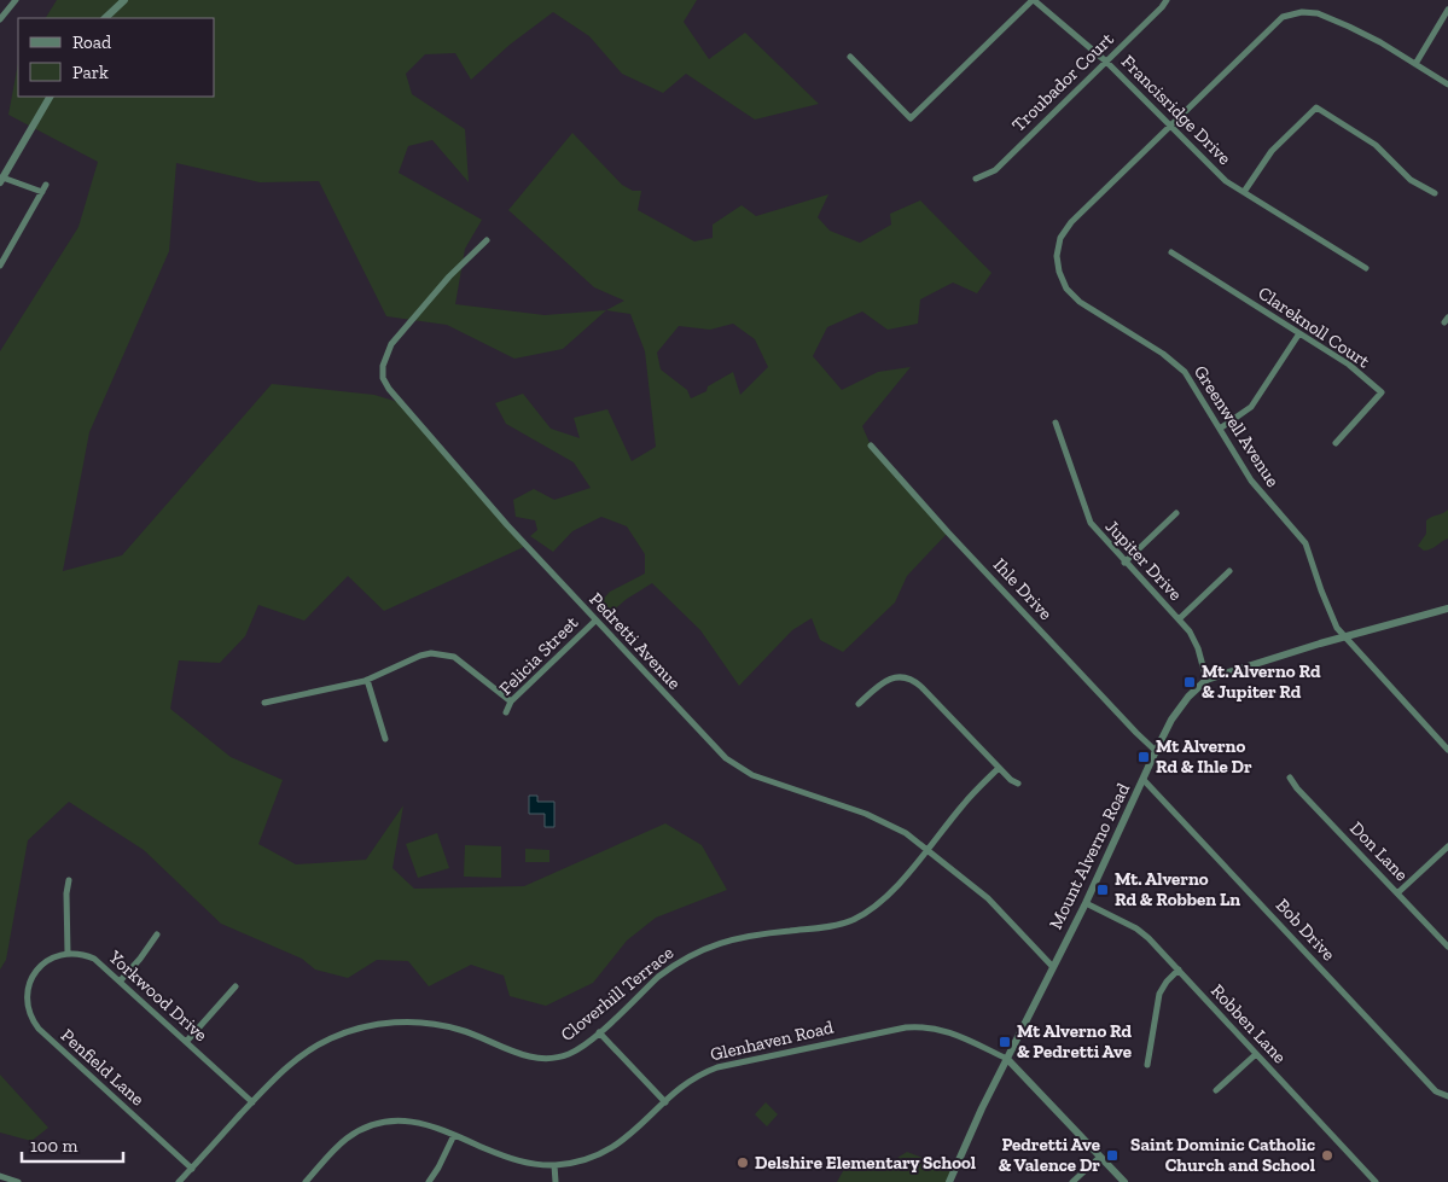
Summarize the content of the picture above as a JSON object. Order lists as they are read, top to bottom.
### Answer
{
  "streets": {
    "street": [
      "Troubador Court",
      "Francisridge Drive",
      "Clareknoll Court",
      "Greenwell Avenue",
      "Jupiter Drive",
      "Ihle Drive",
      "Pedretti Avenue",
      "Felicia Street",
      "Don Lane",
      "Mount Alverno Road",
      "Bob Drive",
      "Cloverhill Terrace",
      "Yorkwood Drive",
      "Robben Lane",
      "Glenhaven Road",
      "Penfield Lane"
    ]
  },
  "crossings": [
    ["Troubador Court", "Francisridge Drive"],
    ["Francisridge Drive", "Greenwell Avenue"],
    ["Greenwell Avenue", "Mount Alverno Road"],
    ["Jupiter Drive", "Mount Alverno Road"],
    ["Ihle Drive", "Mount Alverno Road"],
    ["Pedretti Avenue", "Felicia Street"],
    ["Pedretti Avenue", "Mount Alverno Road"],
    ["Pedretti Avenue", "Cloverhill Terrace"],
    ["Mount Alverno Road", "Bob Drive"],
    ["Mount Alverno Road", "Robben Lane"],
    ["Mount Alverno Road", "Glenhaven Road"],
    ["Cloverhill Terrace", "Yorkwood Drive"],
    ["Cloverhill Terrace", "Penfield Lane"],
    ["Yorkwood Drive", "Penfield Lane"]
  ],
  "places": {
    "transit": [
      "Mt. Alverno Rd & Jupiter Rd",
      "Mt Alverno Rd & Ihle Dr",
      "Mt. Alverno Rd & Robben Ln",
      "Mt Alverno Rd & Pedretti Ave",
      "Pedretti Ave & Valence Dr"
    ],
    "other": ["Saint Dominic Catholic Church and School", "Delshire Elementary School"]
  },
  "legend": ["Road", "Park"],
  "scale_bar": "100 m"
}
